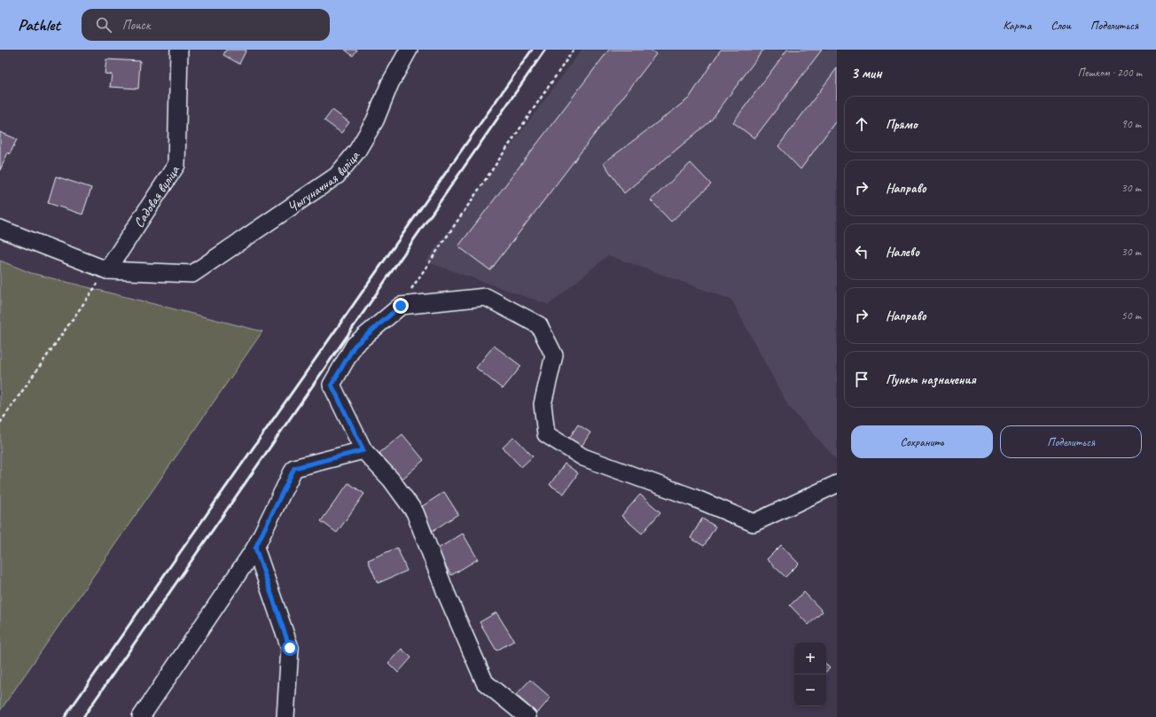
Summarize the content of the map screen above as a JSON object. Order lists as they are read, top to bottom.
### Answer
{
  "streets": {
    "street": ["Чыгуначная вуліца", "Садовая вуліца"]
  },
  "crossings": [
    ["Чыгуначная вуліца", "Садовая вуліца"]
  ],
  "page": {
    "header": "Pathlet",
    "search": "Поиск",
    "nav": ["Карта", "Слои", "Поделиться"],
    "heading": ["3 мин", "Пешком · 200 m"],
    "list": [
      ["Прямо", "90 m"],
      ["Направо", "30 m"],
      ["Налево", "30 m"],
      ["Направо", "50 m"],
      "Пункт назначения"
    ],
    "buttons": ["Сохранить", "Поделиться"],
    "map_buttons": ["+", "−"]
  }
}
